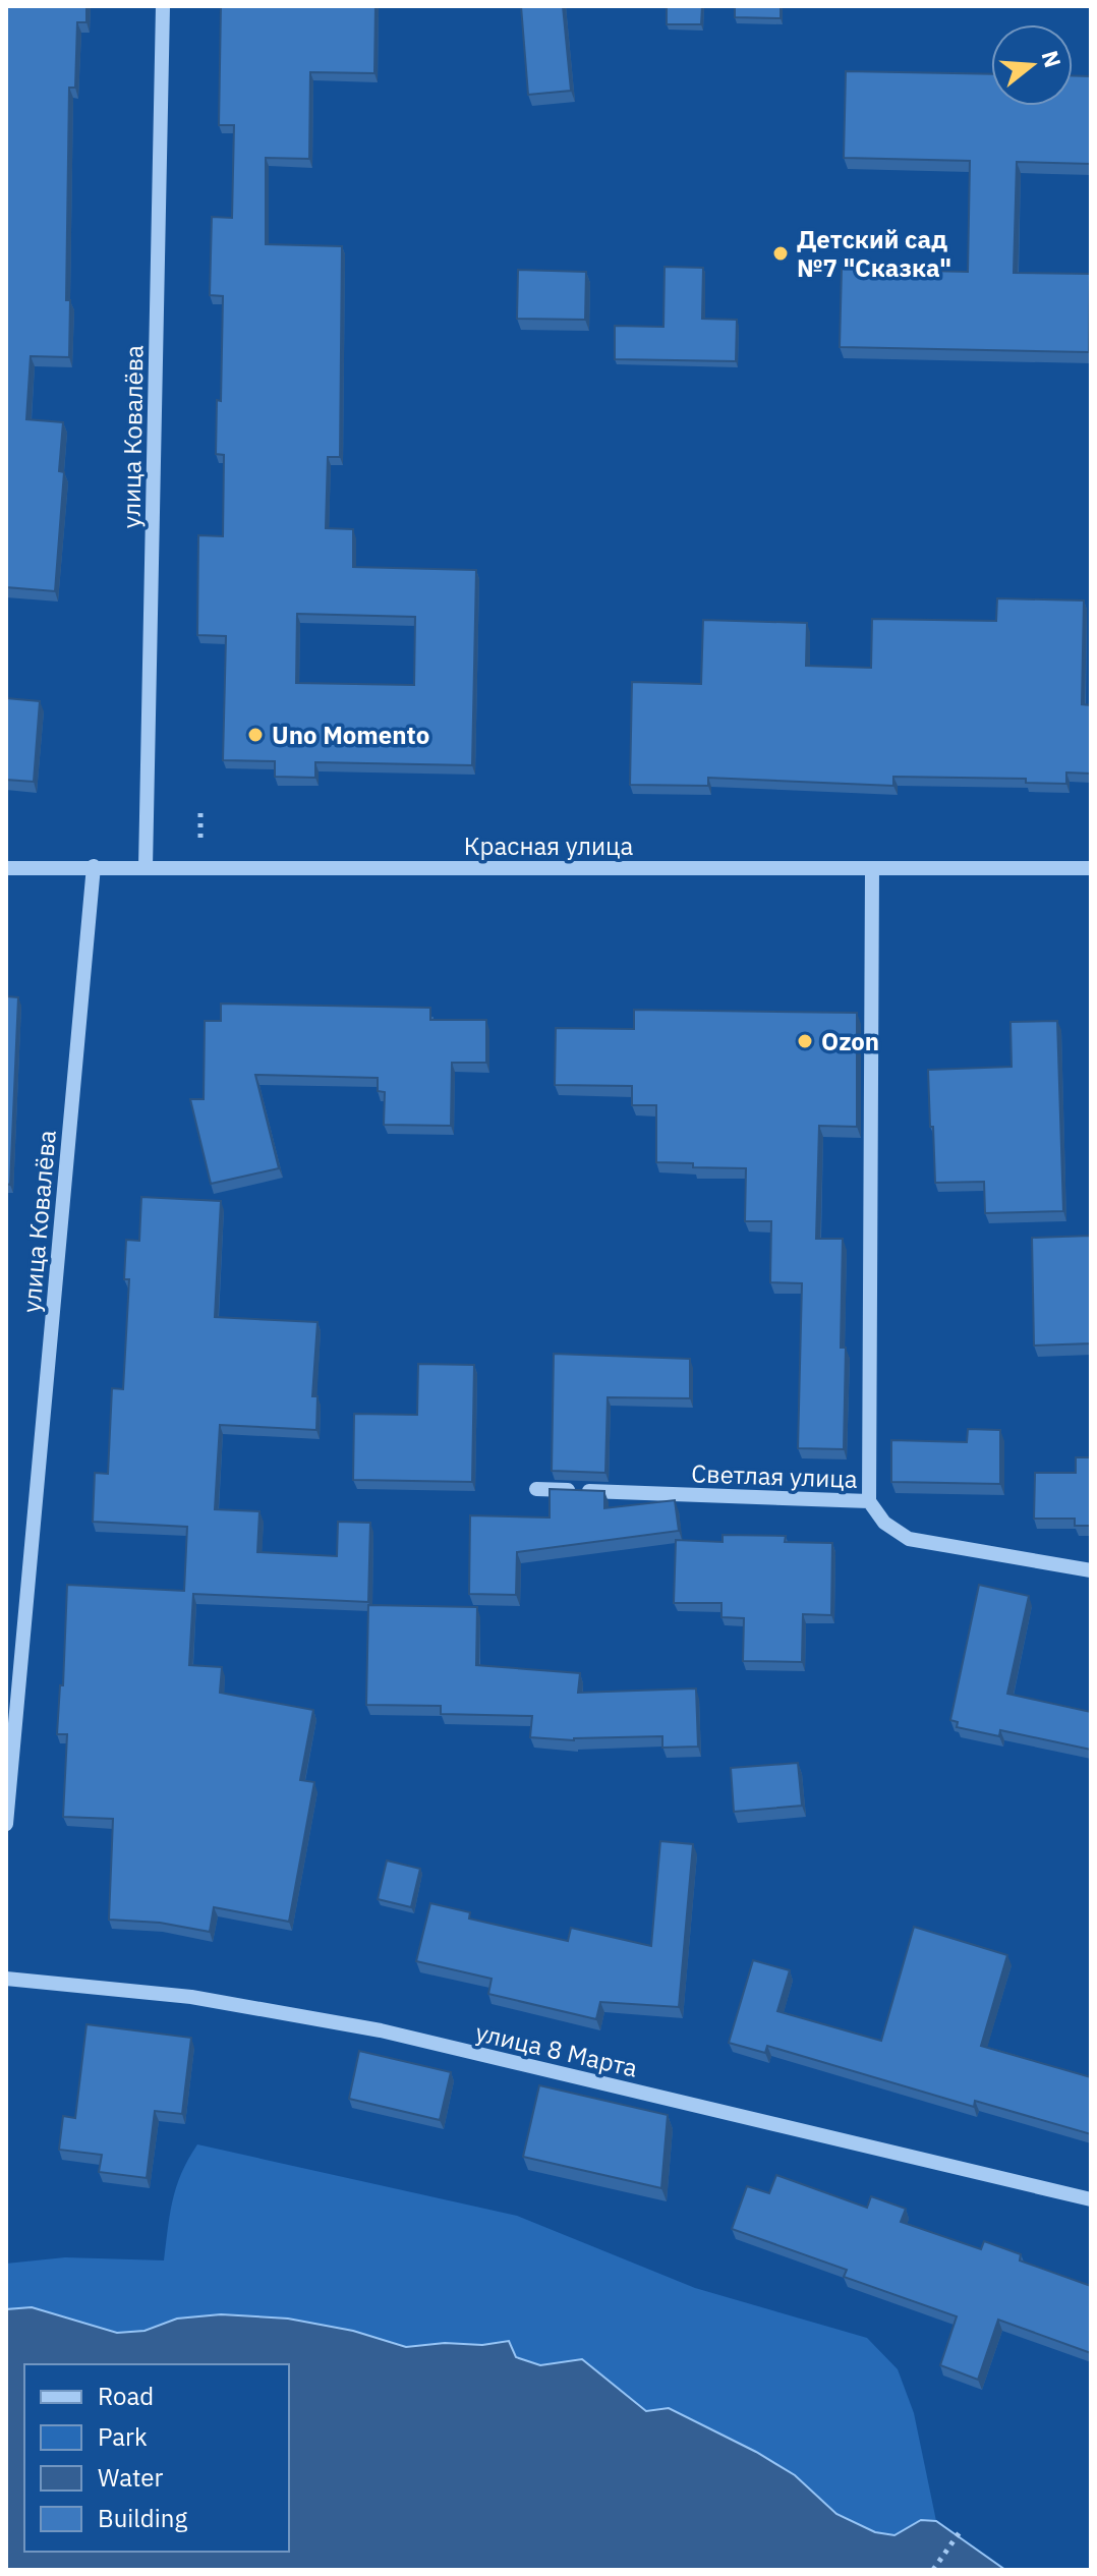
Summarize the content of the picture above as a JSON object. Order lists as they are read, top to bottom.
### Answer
{
  "streets": {
    "street": [
      "улица Ковалёва",
      "Красная улица",
      "Светлая улица",
      "улица 8 Марта"
    ]
  },
  "crossings": [
    ["улица Ковалёва", "Красная улица"]
  ],
  "places": ["Детский сад №7 \"Сказка\"", "Uno Momento", "Ozon"],
  "legend": [
    "Road",
    "Park",
    "Water",
    "Building"
  ],
  "north": "right"
}
